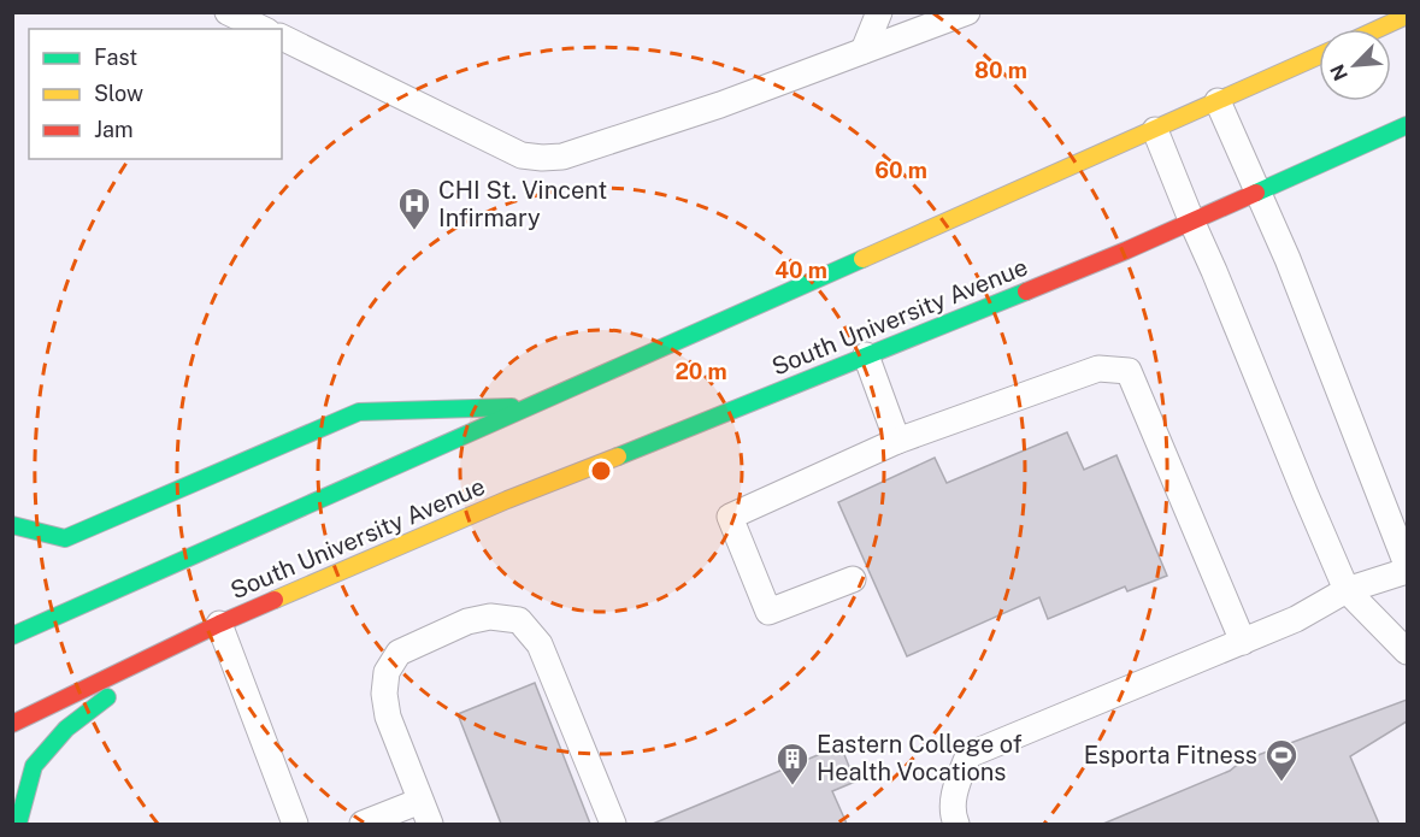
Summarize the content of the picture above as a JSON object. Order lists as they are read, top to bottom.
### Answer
{
  "streets": {
    "main road": ["South University Avenue"]
  },
  "places": {
    "hospital": ["CHI St. Vincent Infirmary"],
    "sports": ["Esporta Fitness"],
    "building": ["Eastern College of Health Vocations"]
  },
  "legend": ["Fast", "Slow", "Jam"],
  "north": "bottom left",
  "rings": [
    "80 m",
    "60 m",
    "40 m",
    "20 m"
  ]
}
